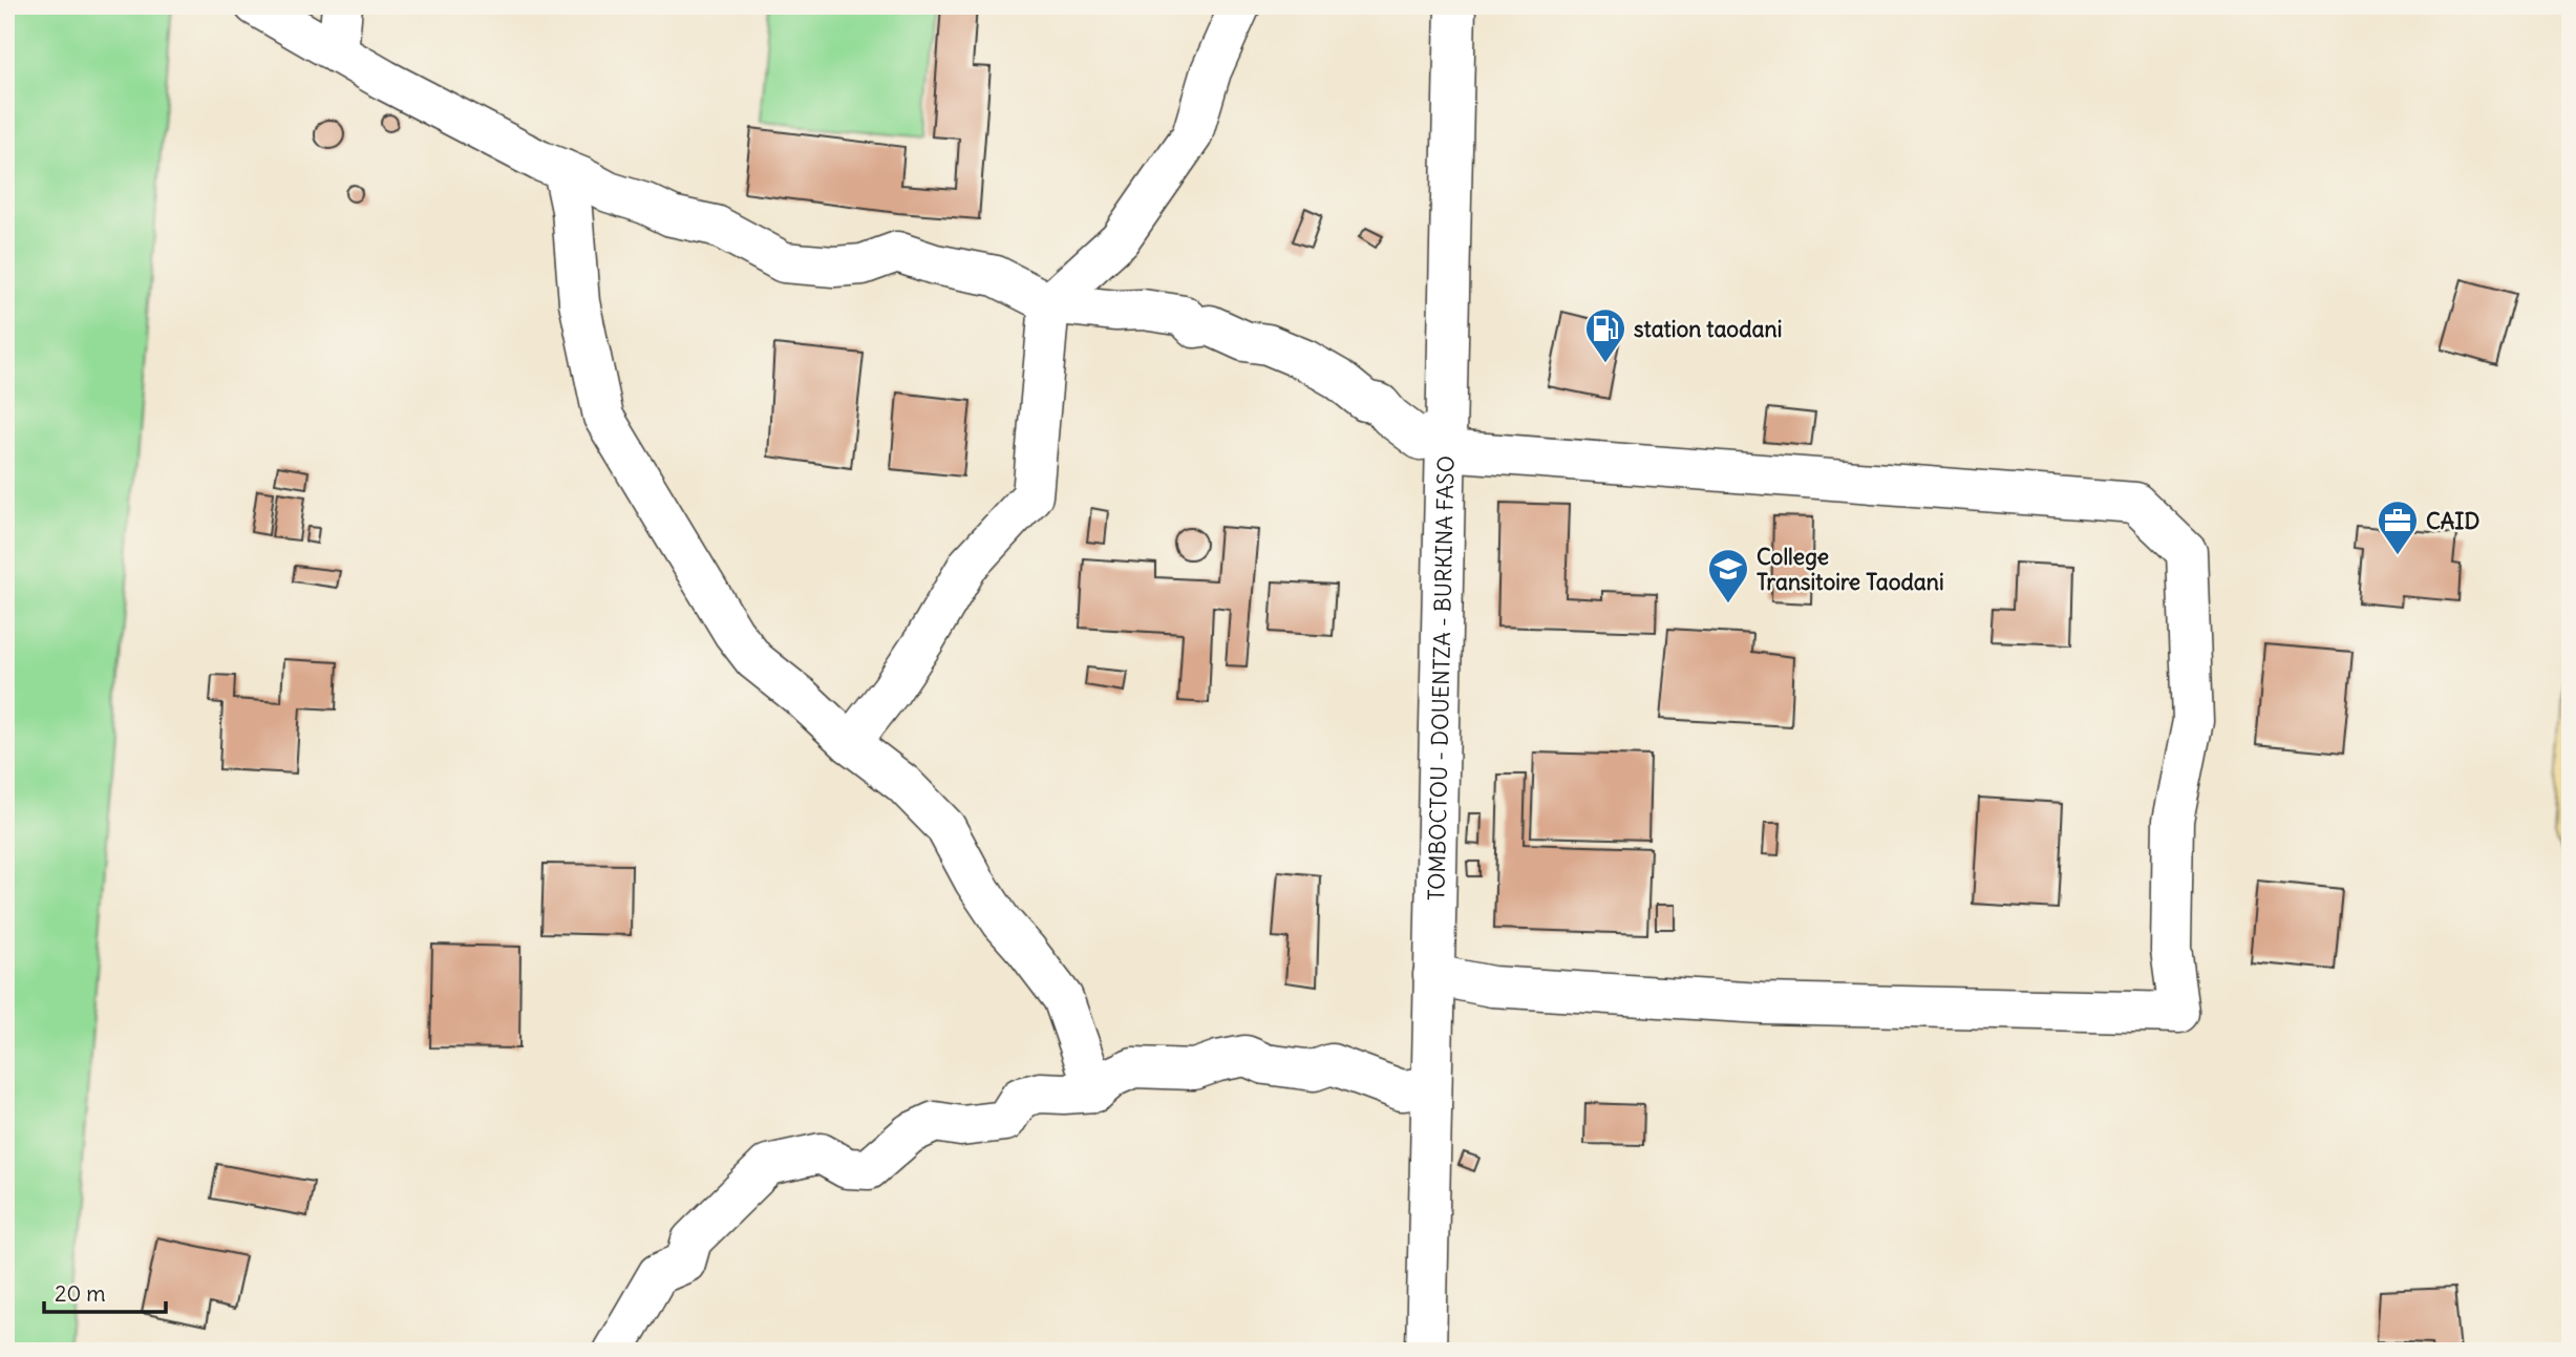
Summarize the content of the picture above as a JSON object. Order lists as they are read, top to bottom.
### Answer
{
  "streets": {
    "street": ["TOMBOCTOU - DOUENTZA - BURKINA FASO"]
  },
  "places": {
    "fuel station": ["station taodani"],
    "office": ["CAID"],
    "school or university": ["College Transitoire Taodani"]
  },
  "scale_bar": "20 m"
}
